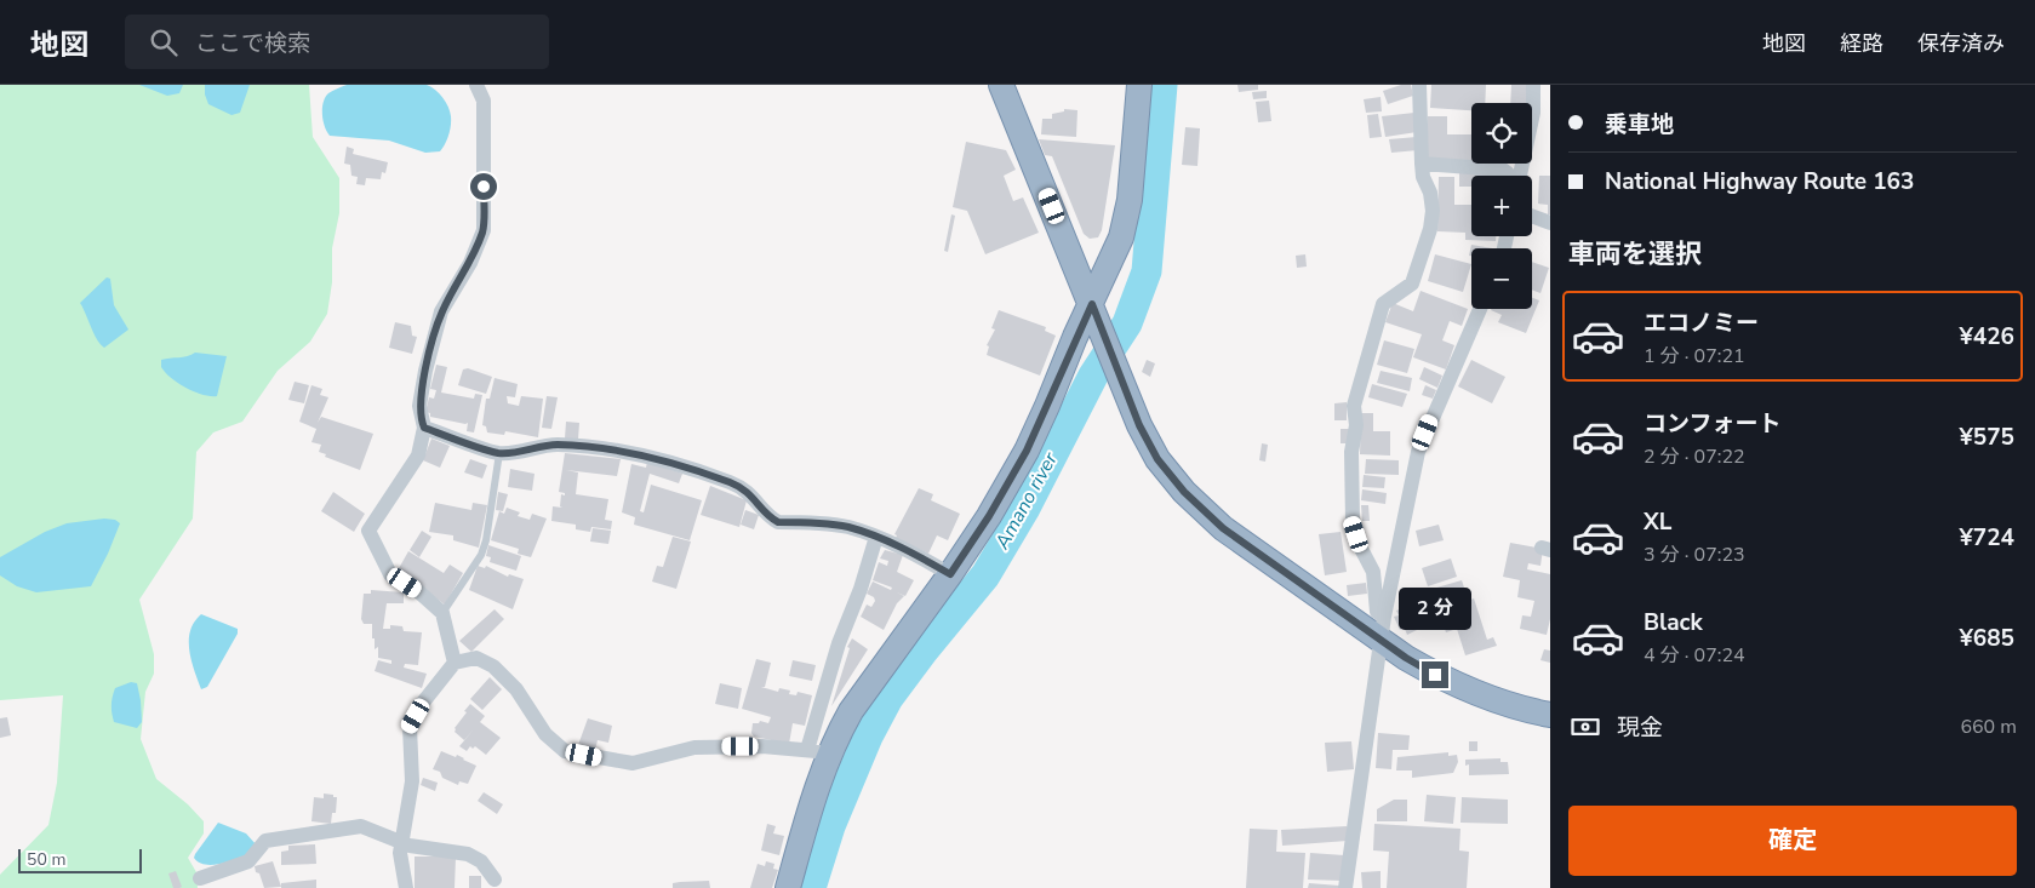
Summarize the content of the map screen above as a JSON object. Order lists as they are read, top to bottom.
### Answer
{
  "water": ["Amano river"],
  "scale_bar": "50 m",
  "page": {
    "header": "地図",
    "search": "ここで検索",
    "nav": ["地図", "経路", "保存済み"],
    "banner": ["乗車地", "National Highway Route 163"],
    "map_buttons": ["+", "−"],
    "heading": "車両を選択",
    "list": [
      {
        "name": "エコノミー",
        "note": "1 分 · 07:21",
        "value": "¥426"
      },
      {
        "name": "コンフォート",
        "note": "2 分 · 07:22",
        "value": "¥575"
      },
      {
        "name": "XL",
        "note": "3 分 · 07:23",
        "value": "¥724"
      },
      {
        "name": "Black",
        "note": "4 分 · 07:24",
        "value": "¥685"
      }
    ],
    "bubble": "2 分",
    "pay": ["現金", "660 m"],
    "buttons": "確定",
    "scale": "50 m"
  }
}
